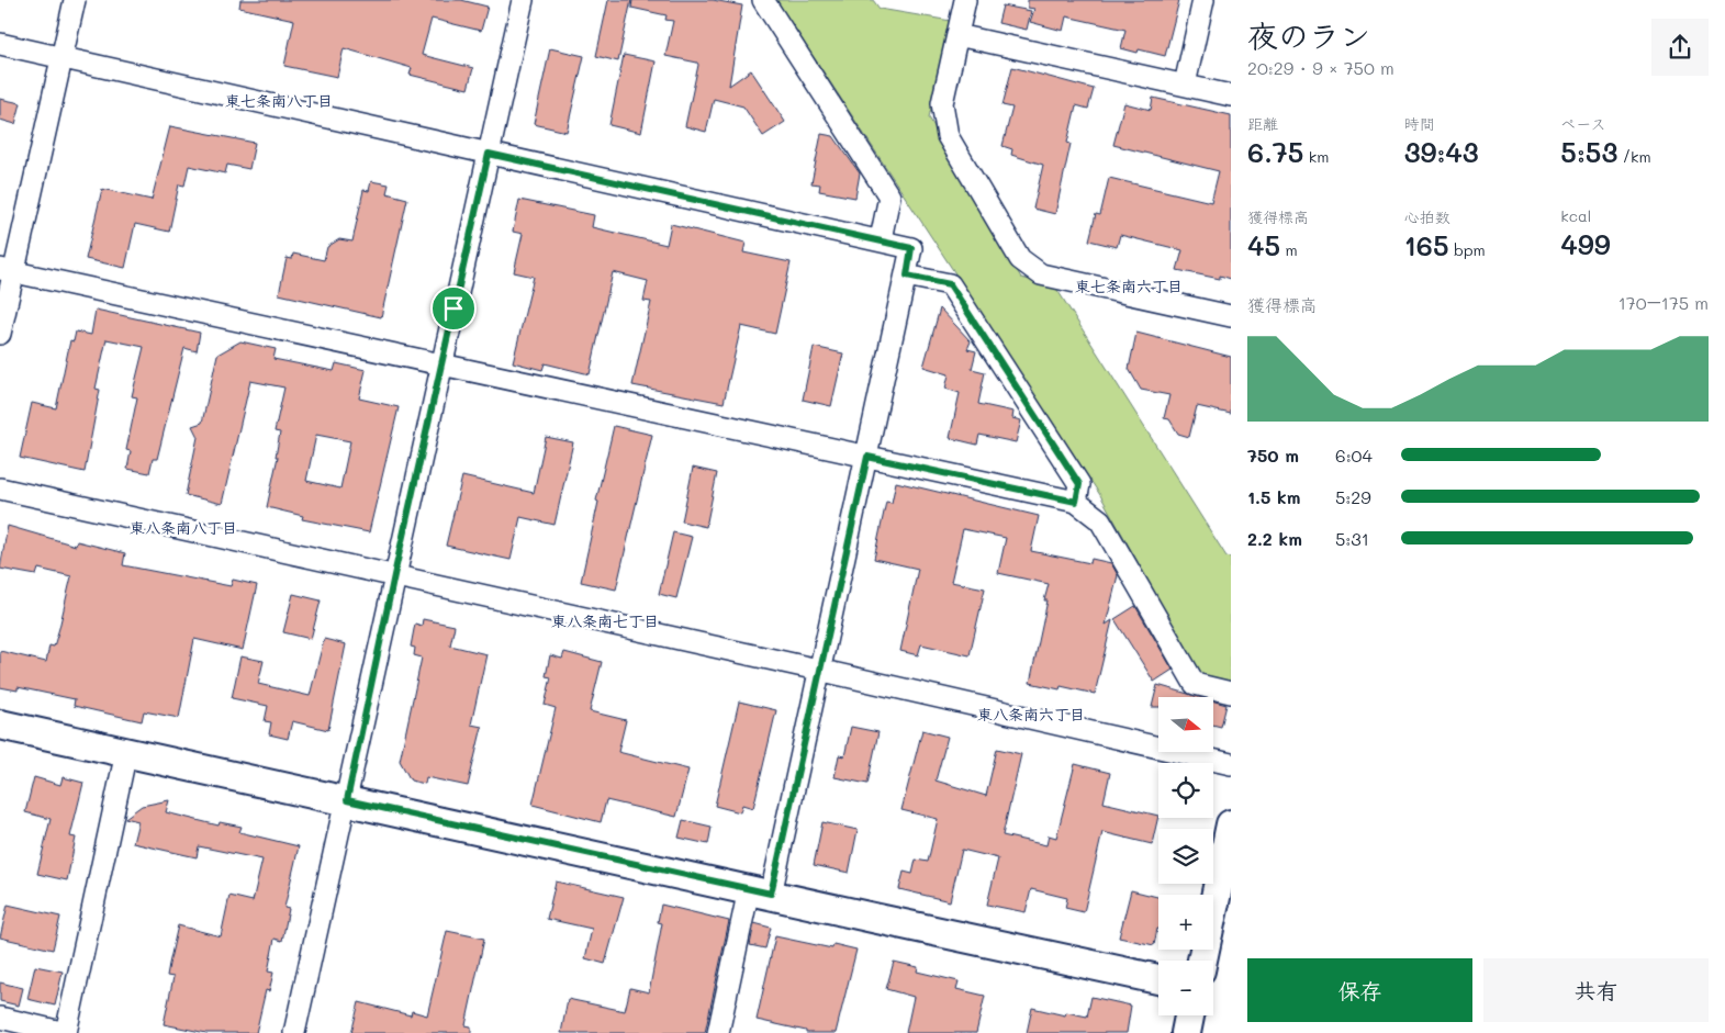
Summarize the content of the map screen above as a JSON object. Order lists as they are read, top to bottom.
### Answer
{
  "districts": [
    "東七条南八丁目",
    "東七条南六丁目",
    "東八条南八丁目",
    "東八条南七丁目",
    "東八条南六丁目"
  ],
  "north": "right",
  "page": {
    "heading": ["夜のラン", "20:29 · 9 × 750 m"],
    "stats": [
      ["距離", "6.75 km"],
      ["時間", "39:43"],
      ["ペース", "5:53 /km"],
      ["獲得標高", "45 m"],
      ["心拍数", "165 bpm"],
      ["kcal", "499"]
    ],
    "chart": ["獲得標高", "170–175 m"],
    "list": [
      {
        "name": "750 m",
        "note": "6:04"
      },
      {
        "name": "1.5 km",
        "note": "5:29"
      },
      {
        "name": "2.2 km",
        "note": "5:31"
      }
    ],
    "map_buttons": ["+", "−"],
    "buttons": ["保存", "共有"]
  }
}
